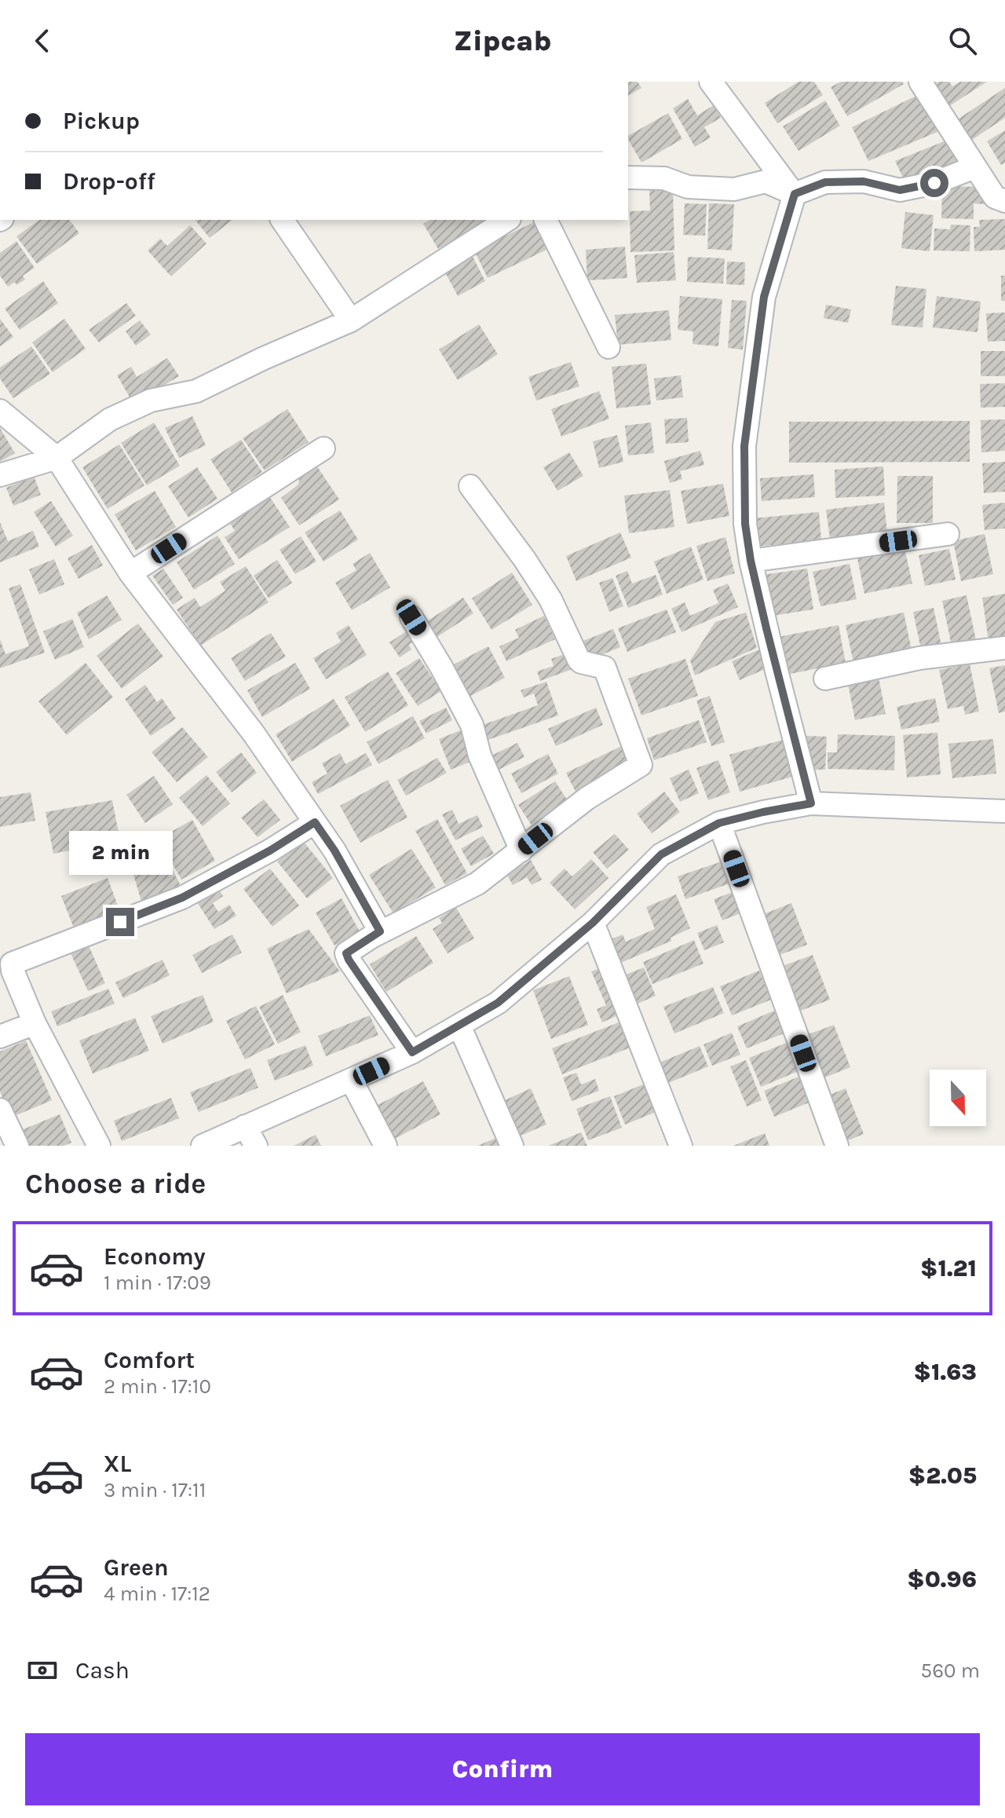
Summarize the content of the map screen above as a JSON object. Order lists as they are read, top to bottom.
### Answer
{
  "north": "bottom",
  "page": {
    "header": "Zipcab",
    "banner": ["Pickup", "Drop-off"],
    "bubble": "2 min",
    "heading": "Choose a ride",
    "list": [
      {
        "name": "Economy",
        "note": "1 min · 17:09",
        "value": "$1.21"
      },
      {
        "name": "Comfort",
        "note": "2 min · 17:10",
        "value": "$1.63"
      },
      {
        "name": "XL",
        "note": "3 min · 17:11",
        "value": "$2.05"
      },
      {
        "name": "Green",
        "note": "4 min · 17:12",
        "value": "$0.96"
      }
    ],
    "pay": ["Cash", "560 m"],
    "buttons": "Confirm"
  }
}
